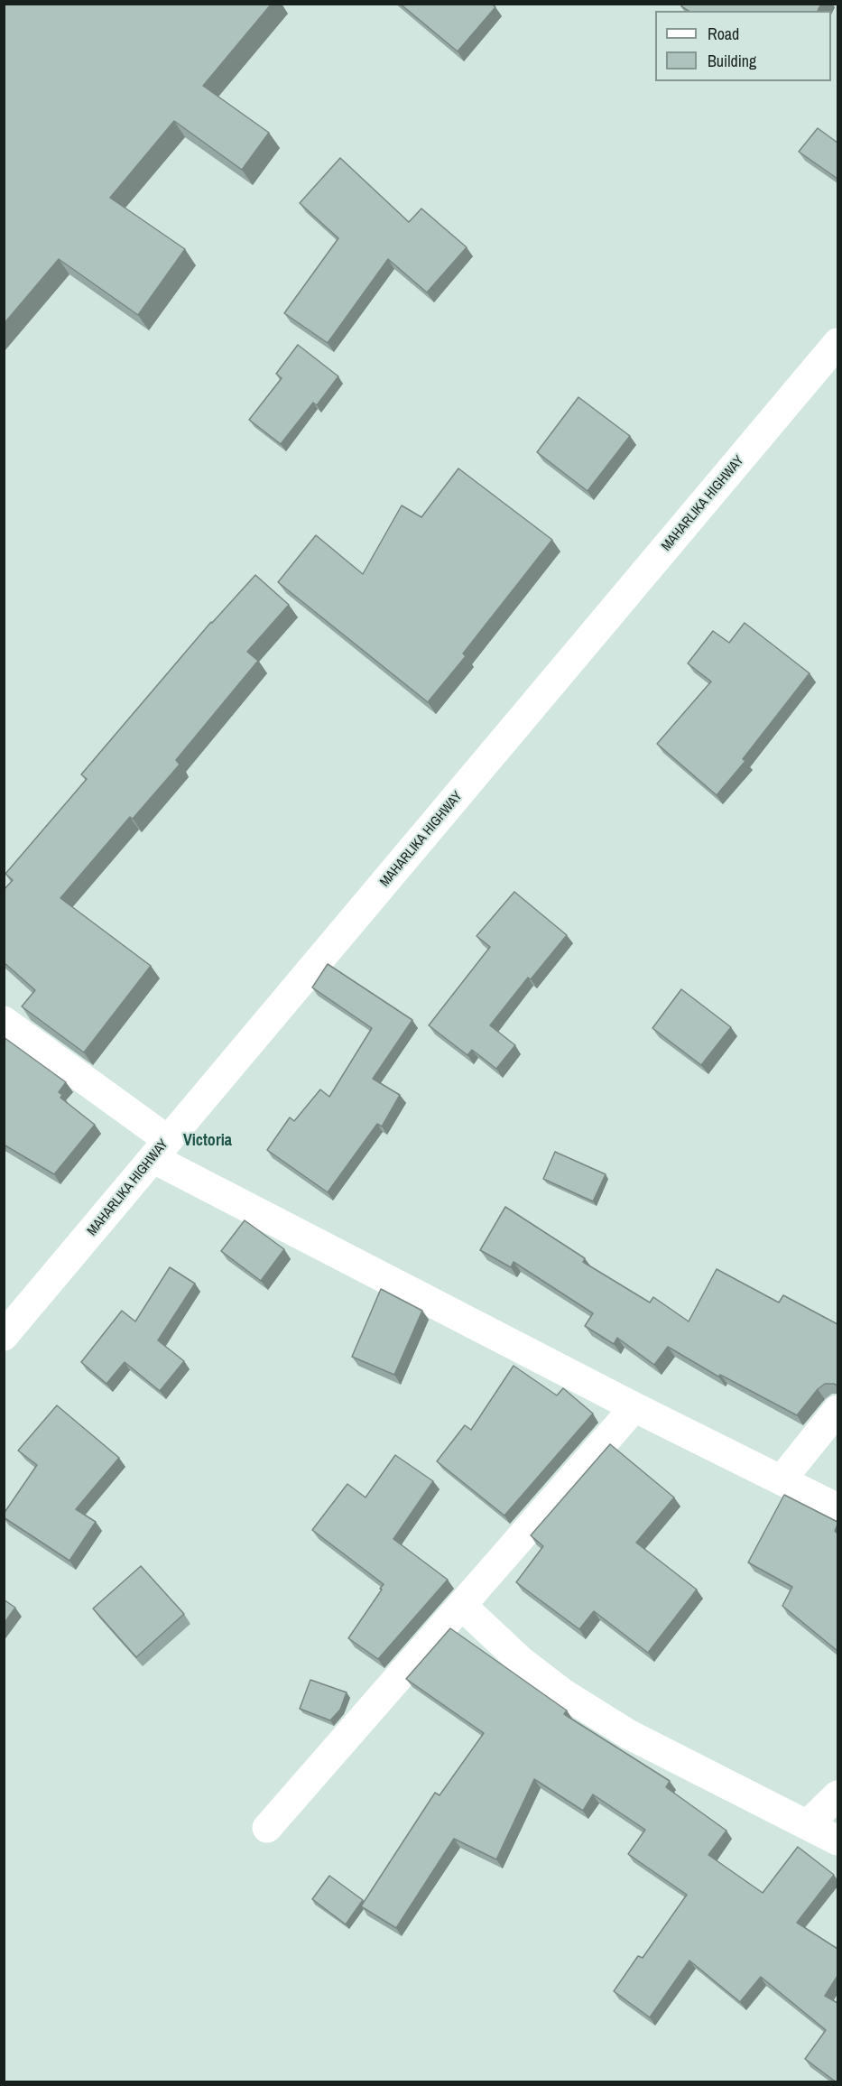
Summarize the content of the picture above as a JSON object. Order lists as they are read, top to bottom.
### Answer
{
  "streets": {
    "main road": ["MAHARLIKA HIGHWAY"]
  },
  "districts": ["Victoria"],
  "legend": ["Road", "Building"]
}
